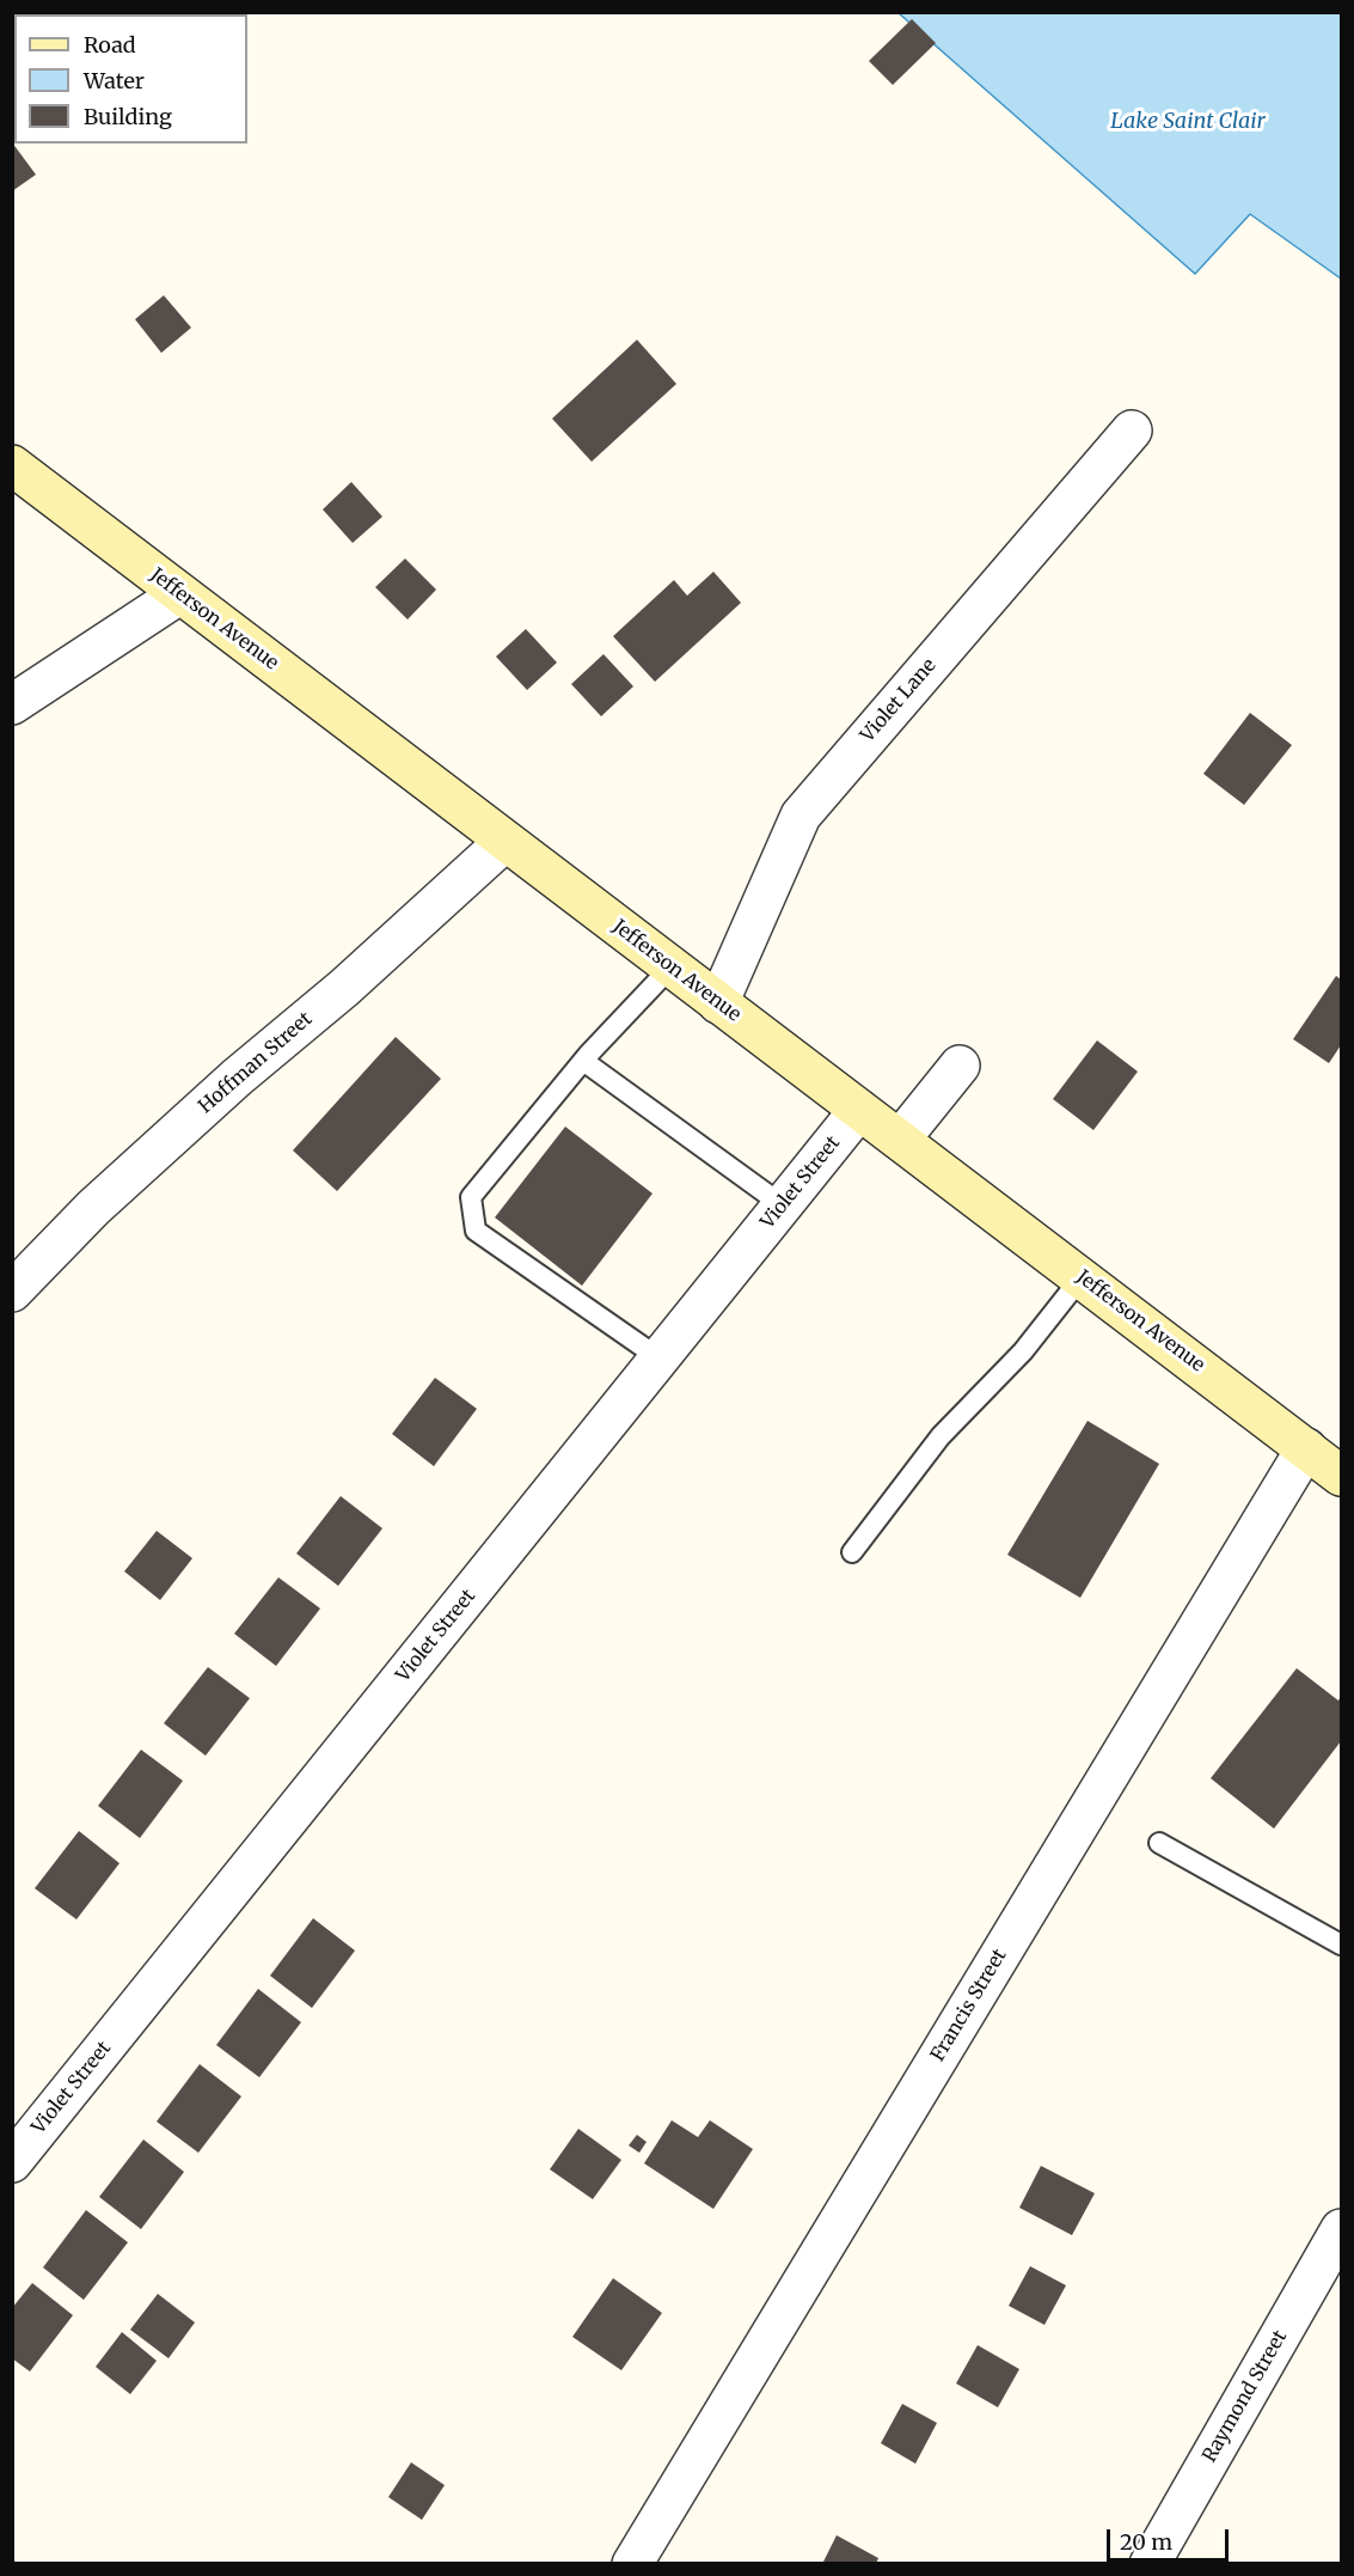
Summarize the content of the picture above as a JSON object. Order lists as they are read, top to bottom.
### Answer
{
  "streets": {
    "main road": ["Jefferson Avenue"],
    "street": [
      "Violet Lane",
      "Hoffman Street",
      "Violet Street",
      "Francis Street",
      "Raymond Street"
    ]
  },
  "crossings": [
    ["Jefferson Avenue", "Violet Lane"],
    ["Jefferson Avenue", "Hoffman Street"],
    ["Jefferson Avenue", "Violet Street"],
    ["Jefferson Avenue", "Francis Street"]
  ],
  "water": ["Lake Saint Clair"],
  "legend": ["Road", "Water", "Building"],
  "scale_bar": "20 m"
}
